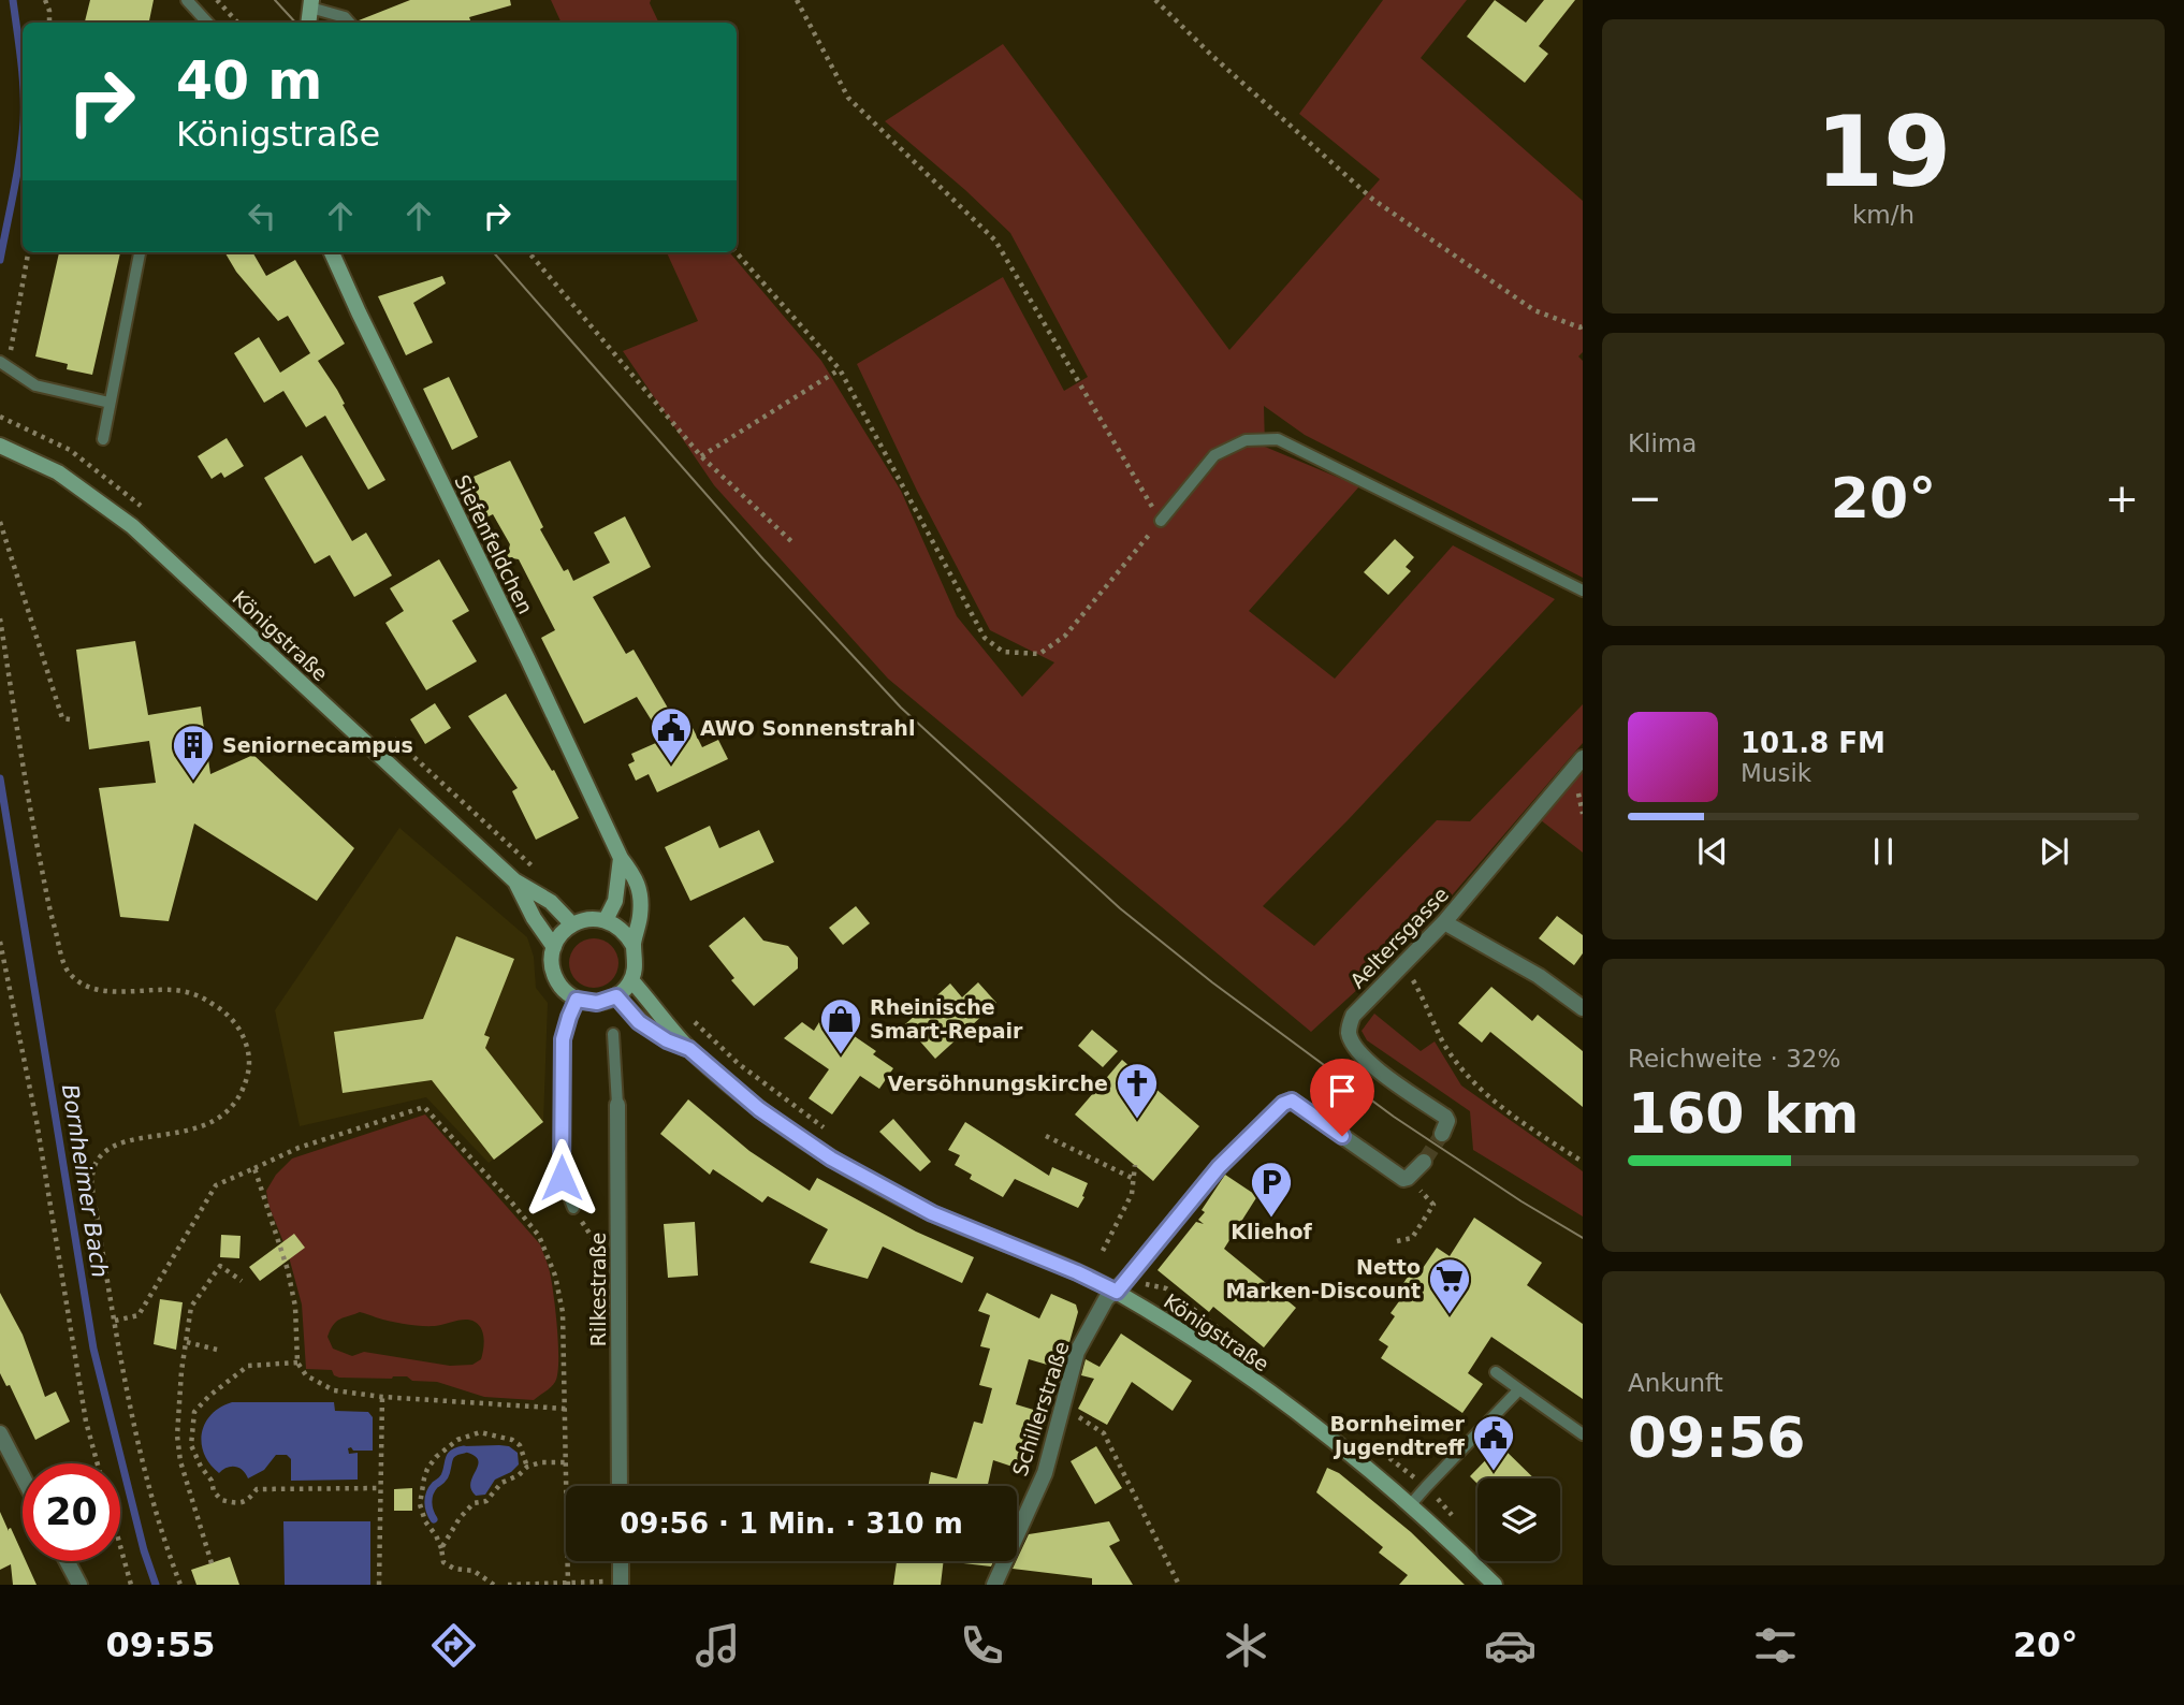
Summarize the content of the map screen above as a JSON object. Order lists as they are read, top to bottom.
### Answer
{
  "streets": {
    "street": [
      "Siefenfeldchen",
      "Königstraße",
      "Aeltersgasse",
      "Rilkestraße",
      "Schillerstraße"
    ]
  },
  "crossings": [
    ["Siefenfeldchen", "Königstraße"],
    ["Königstraße", "Schillerstraße"]
  ],
  "water": ["Bornheimer Bach"],
  "places": {
    "public building": ["AWO Sonnenstrahl", "Bornheimer Jugendtreff"],
    "building": ["Seniornecampus"],
    "shop": ["Rheinische Smart-Repair"],
    "church": ["Versöhnungskirche"],
    "parking": ["Kliehof"],
    "supermarket": ["Netto Marken-Discount"]
  },
  "page": {
    "tile": [
      ["19", "km/h"],
      "Klima",
      ["Reichweite · 32%", "160 km"],
      ["Ankunft", "09:56"]
    ],
    "turn": ["40 m", "Königstraße"],
    "heat": ["−", "20°", "+"],
    "song": ["101.8 FM", "Musik"],
    "limit": "20",
    "trip": "09:56 · 1 Min. · 310 m",
    "tabs": ["09:55", "20°"]
  }
}
